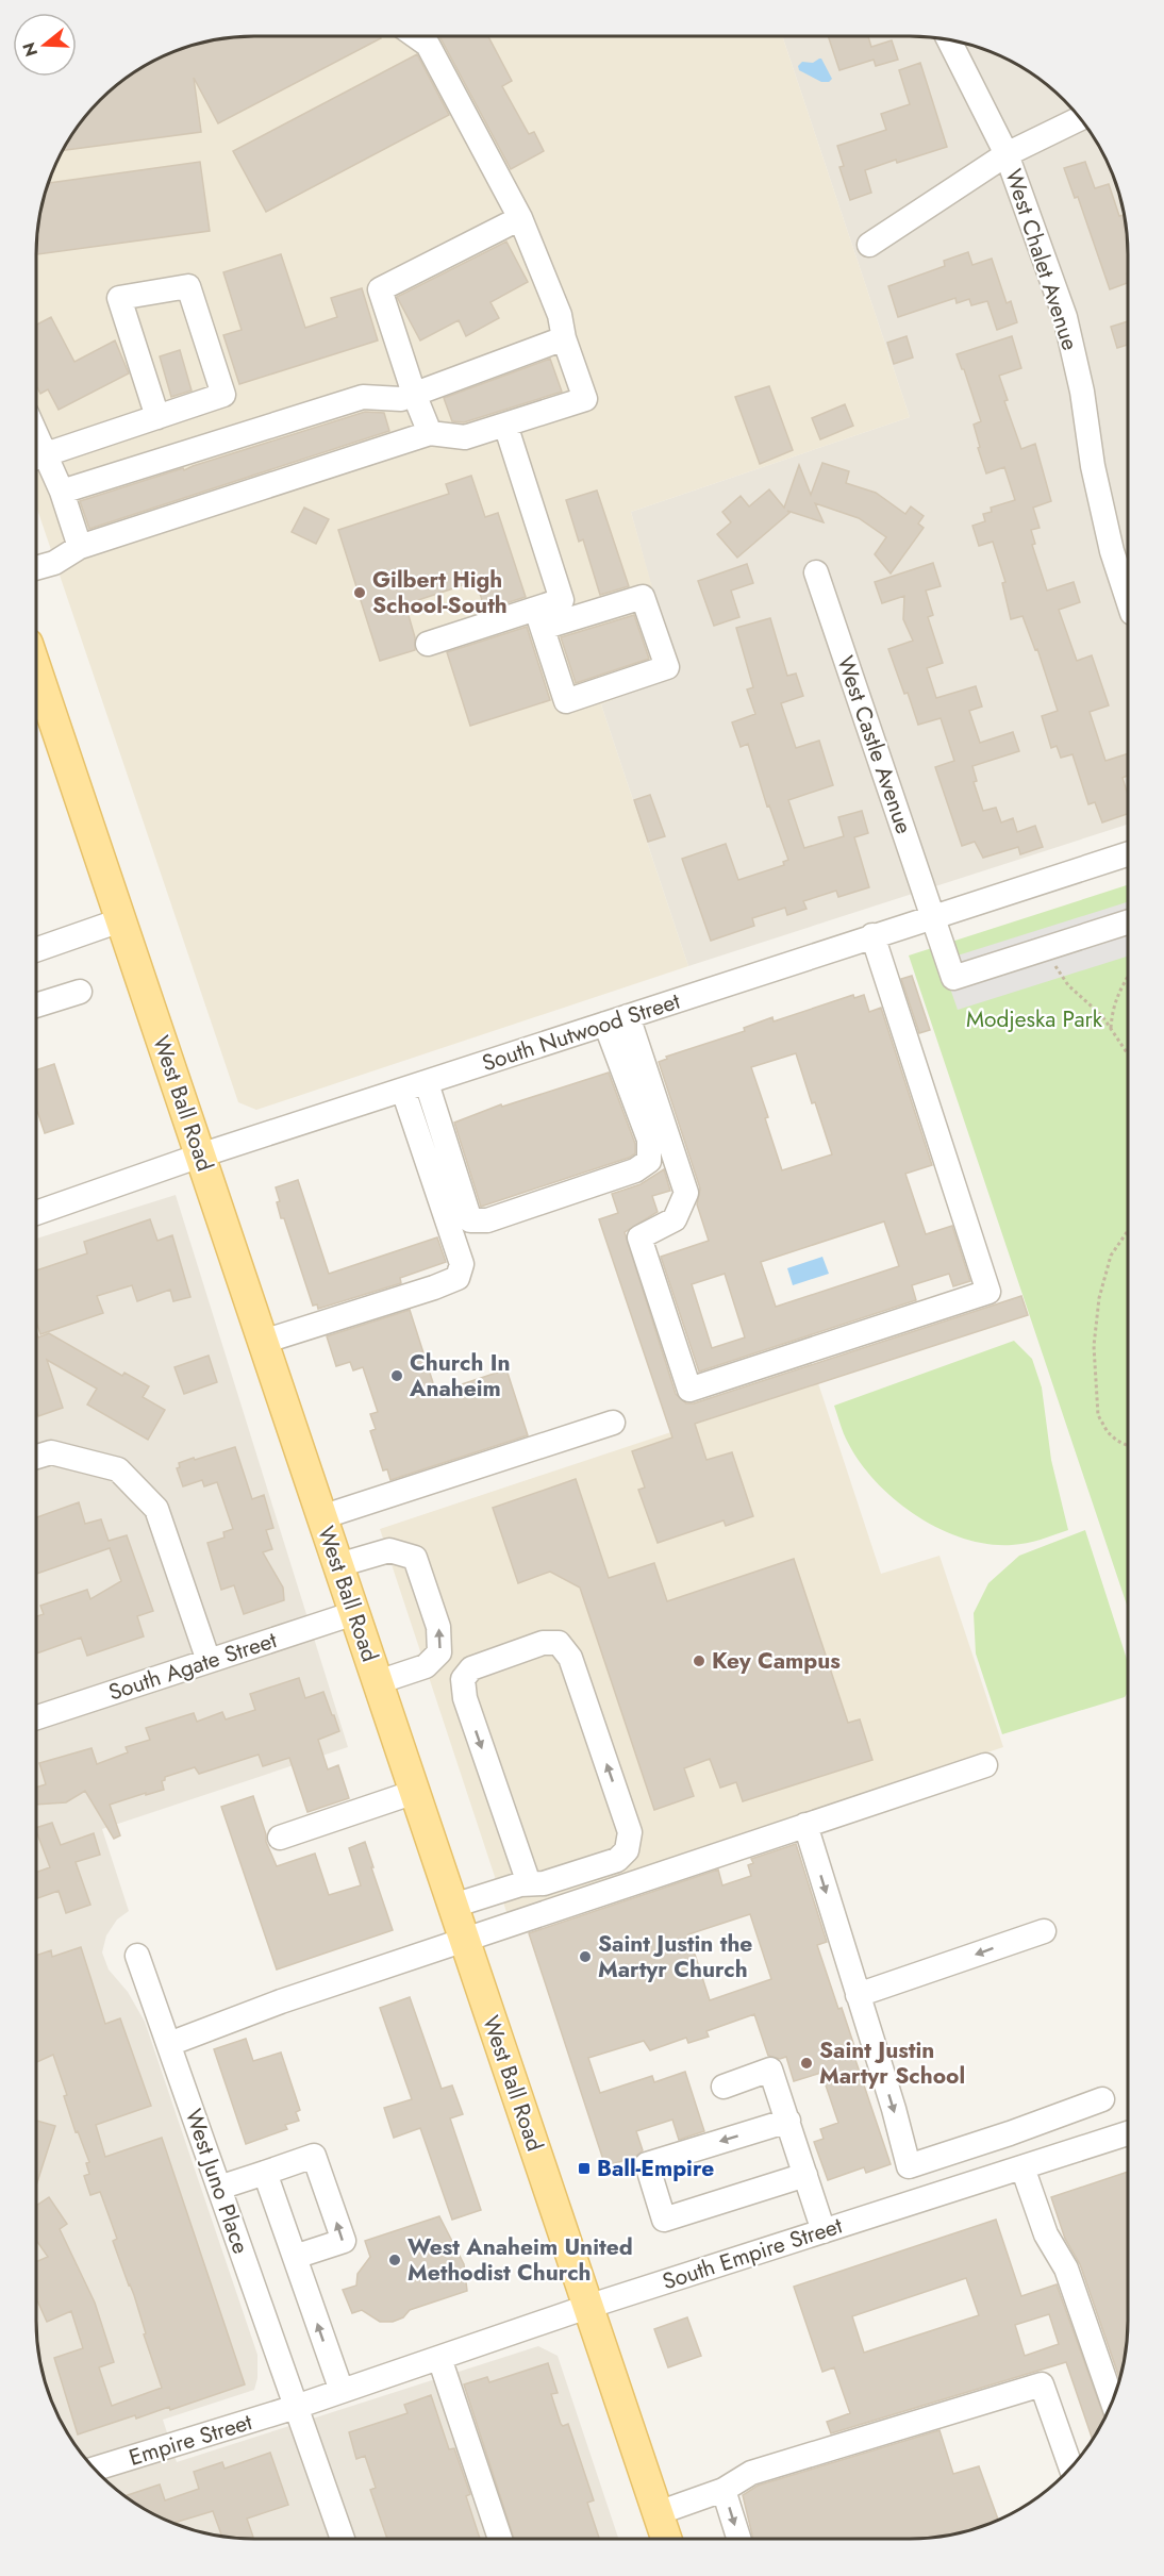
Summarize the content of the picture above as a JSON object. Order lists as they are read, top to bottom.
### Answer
{
  "streets": {
    "main road": ["West Ball Road"],
    "street": [
      "West Chalet Avenue",
      "West Castle Avenue",
      "South Nutwood Street",
      "South Agate Street",
      "West Juno Place",
      "South Empire Street",
      "Empire Street"
    ]
  },
  "crossings": [
    ["West Castle Avenue", "South Nutwood Street"],
    ["South Nutwood Street", "West Ball Road"],
    ["West Ball Road", "South Agate Street"],
    ["West Ball Road", "South Empire Street"],
    ["West Juno Place", "South Empire Street"],
    ["West Juno Place", "Empire Street"],
    ["South Empire Street", "Empire Street"]
  ],
  "parks": ["Modjeska Park"],
  "places": {
    "other": [
      "Gilbert High School-South",
      "Church In Anaheim",
      "Key Campus",
      "Saint Justin the Martyr Church",
      "Saint Justin Martyr School",
      "West Anaheim United Methodist Church"
    ],
    "transit": ["Ball-Empire"]
  },
  "north": "left"
}
